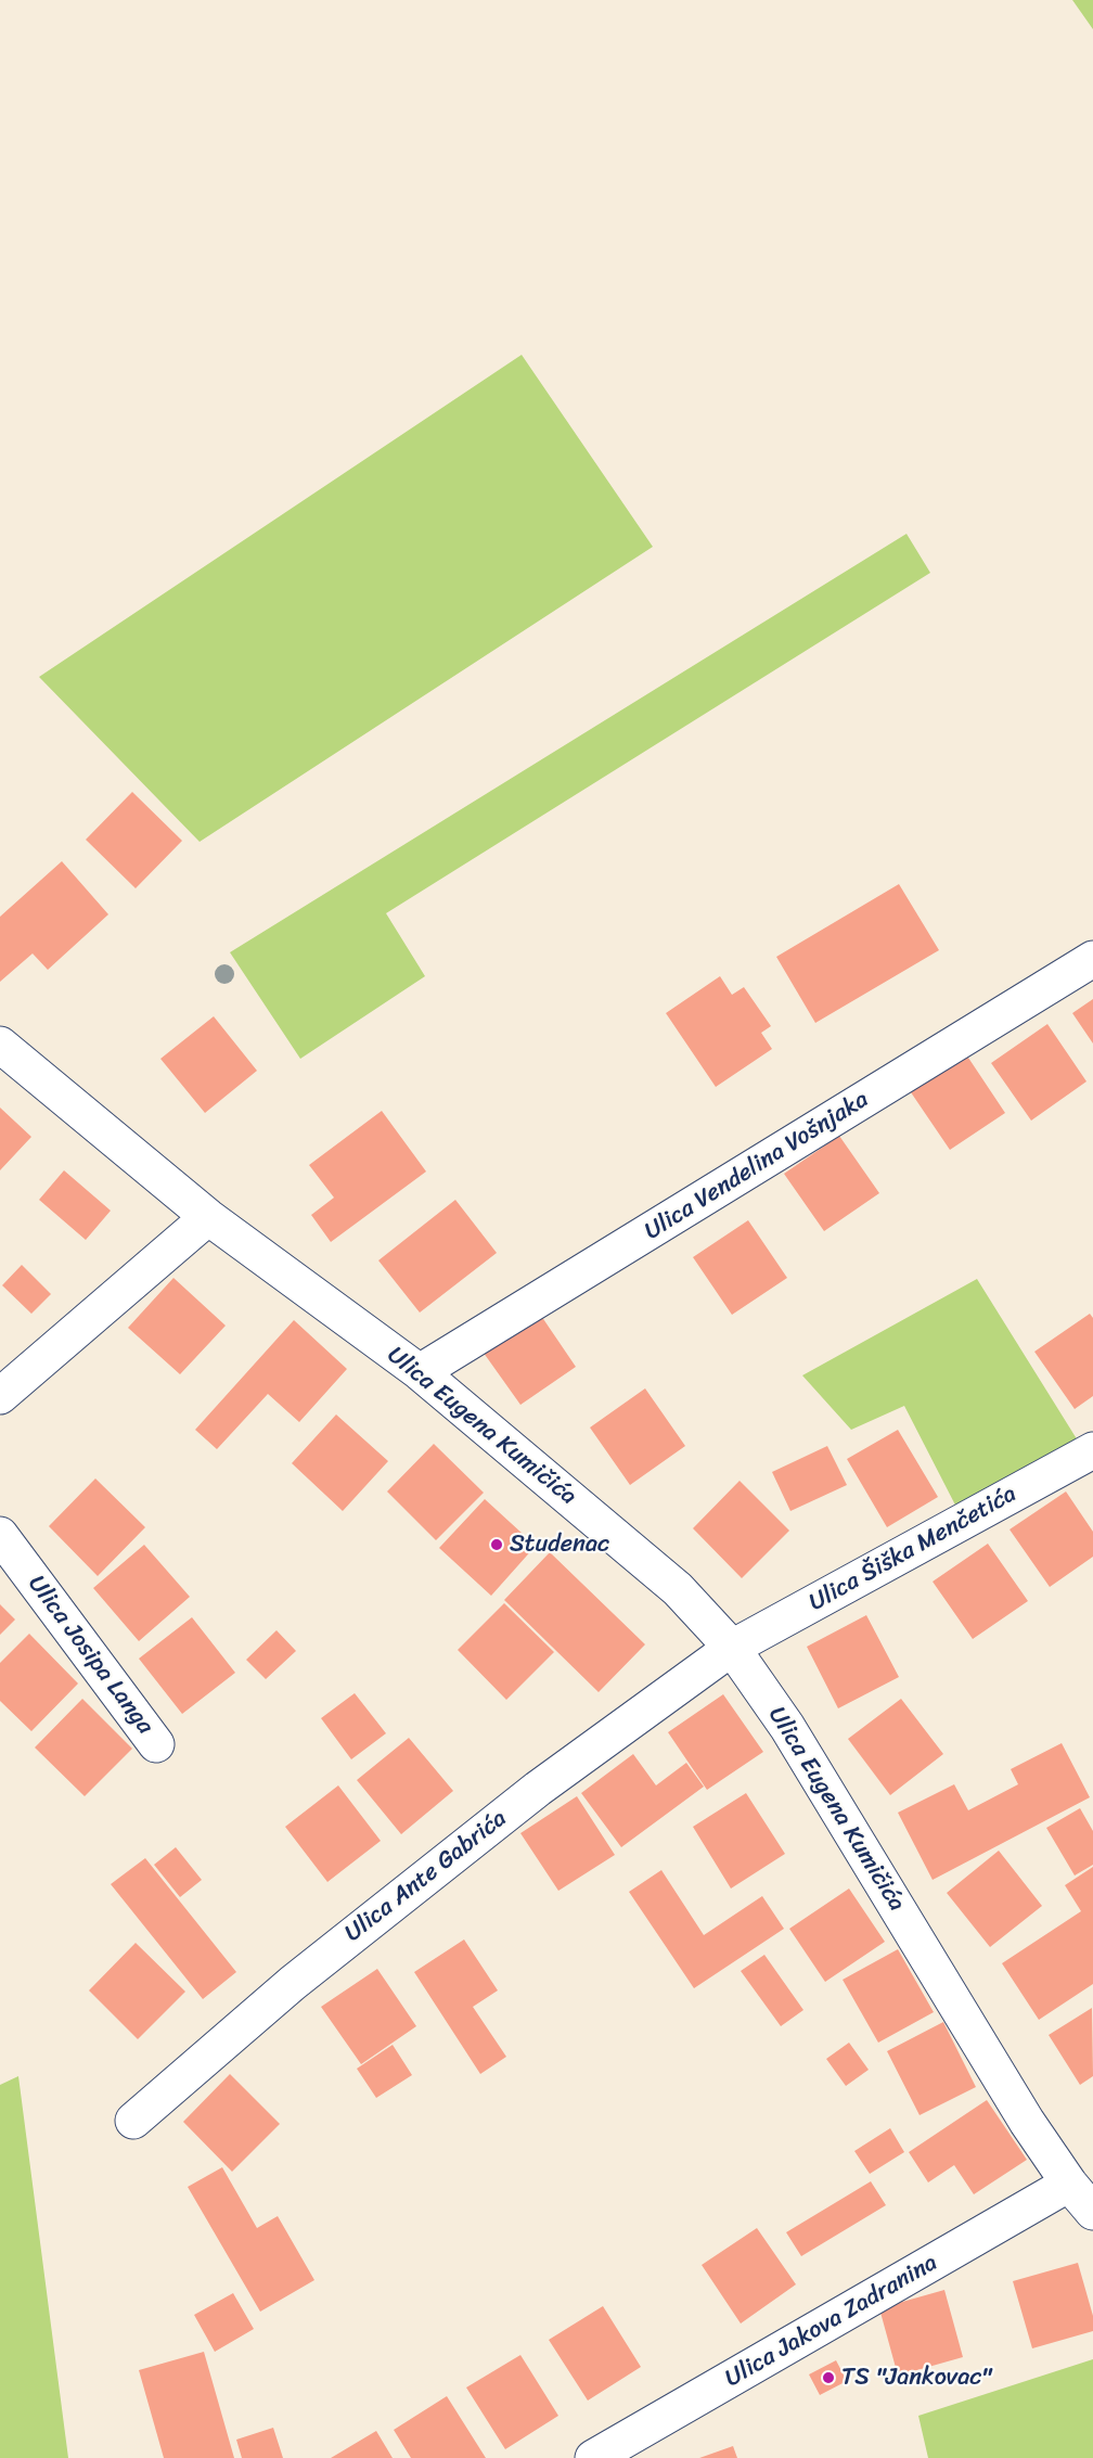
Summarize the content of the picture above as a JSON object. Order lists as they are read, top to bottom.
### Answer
{
  "streets": {
    "street": [
      "Ulica Vendelina Vošnjaka",
      "Ulica Eugena Kumičića",
      "Ulica Šiška Menčetića",
      "Ulica Josipa Langa",
      "Ulica Ante Gabrića",
      "Ulica Jakova Zadranina"
    ]
  },
  "crossings": [
    ["Ulica Vendelina Vošnjaka", "Ulica Eugena Kumičića"],
    ["Ulica Eugena Kumičića", "Ulica Šiška Menčetića"],
    ["Ulica Eugena Kumičića", "Ulica Ante Gabrića"],
    ["Ulica Eugena Kumičića", "Ulica Jakova Zadranina"],
    ["Ulica Šiška Menčetića", "Ulica Ante Gabrića"]
  ],
  "places": ["Studenac", "TS \"Jankovac\""]
}
